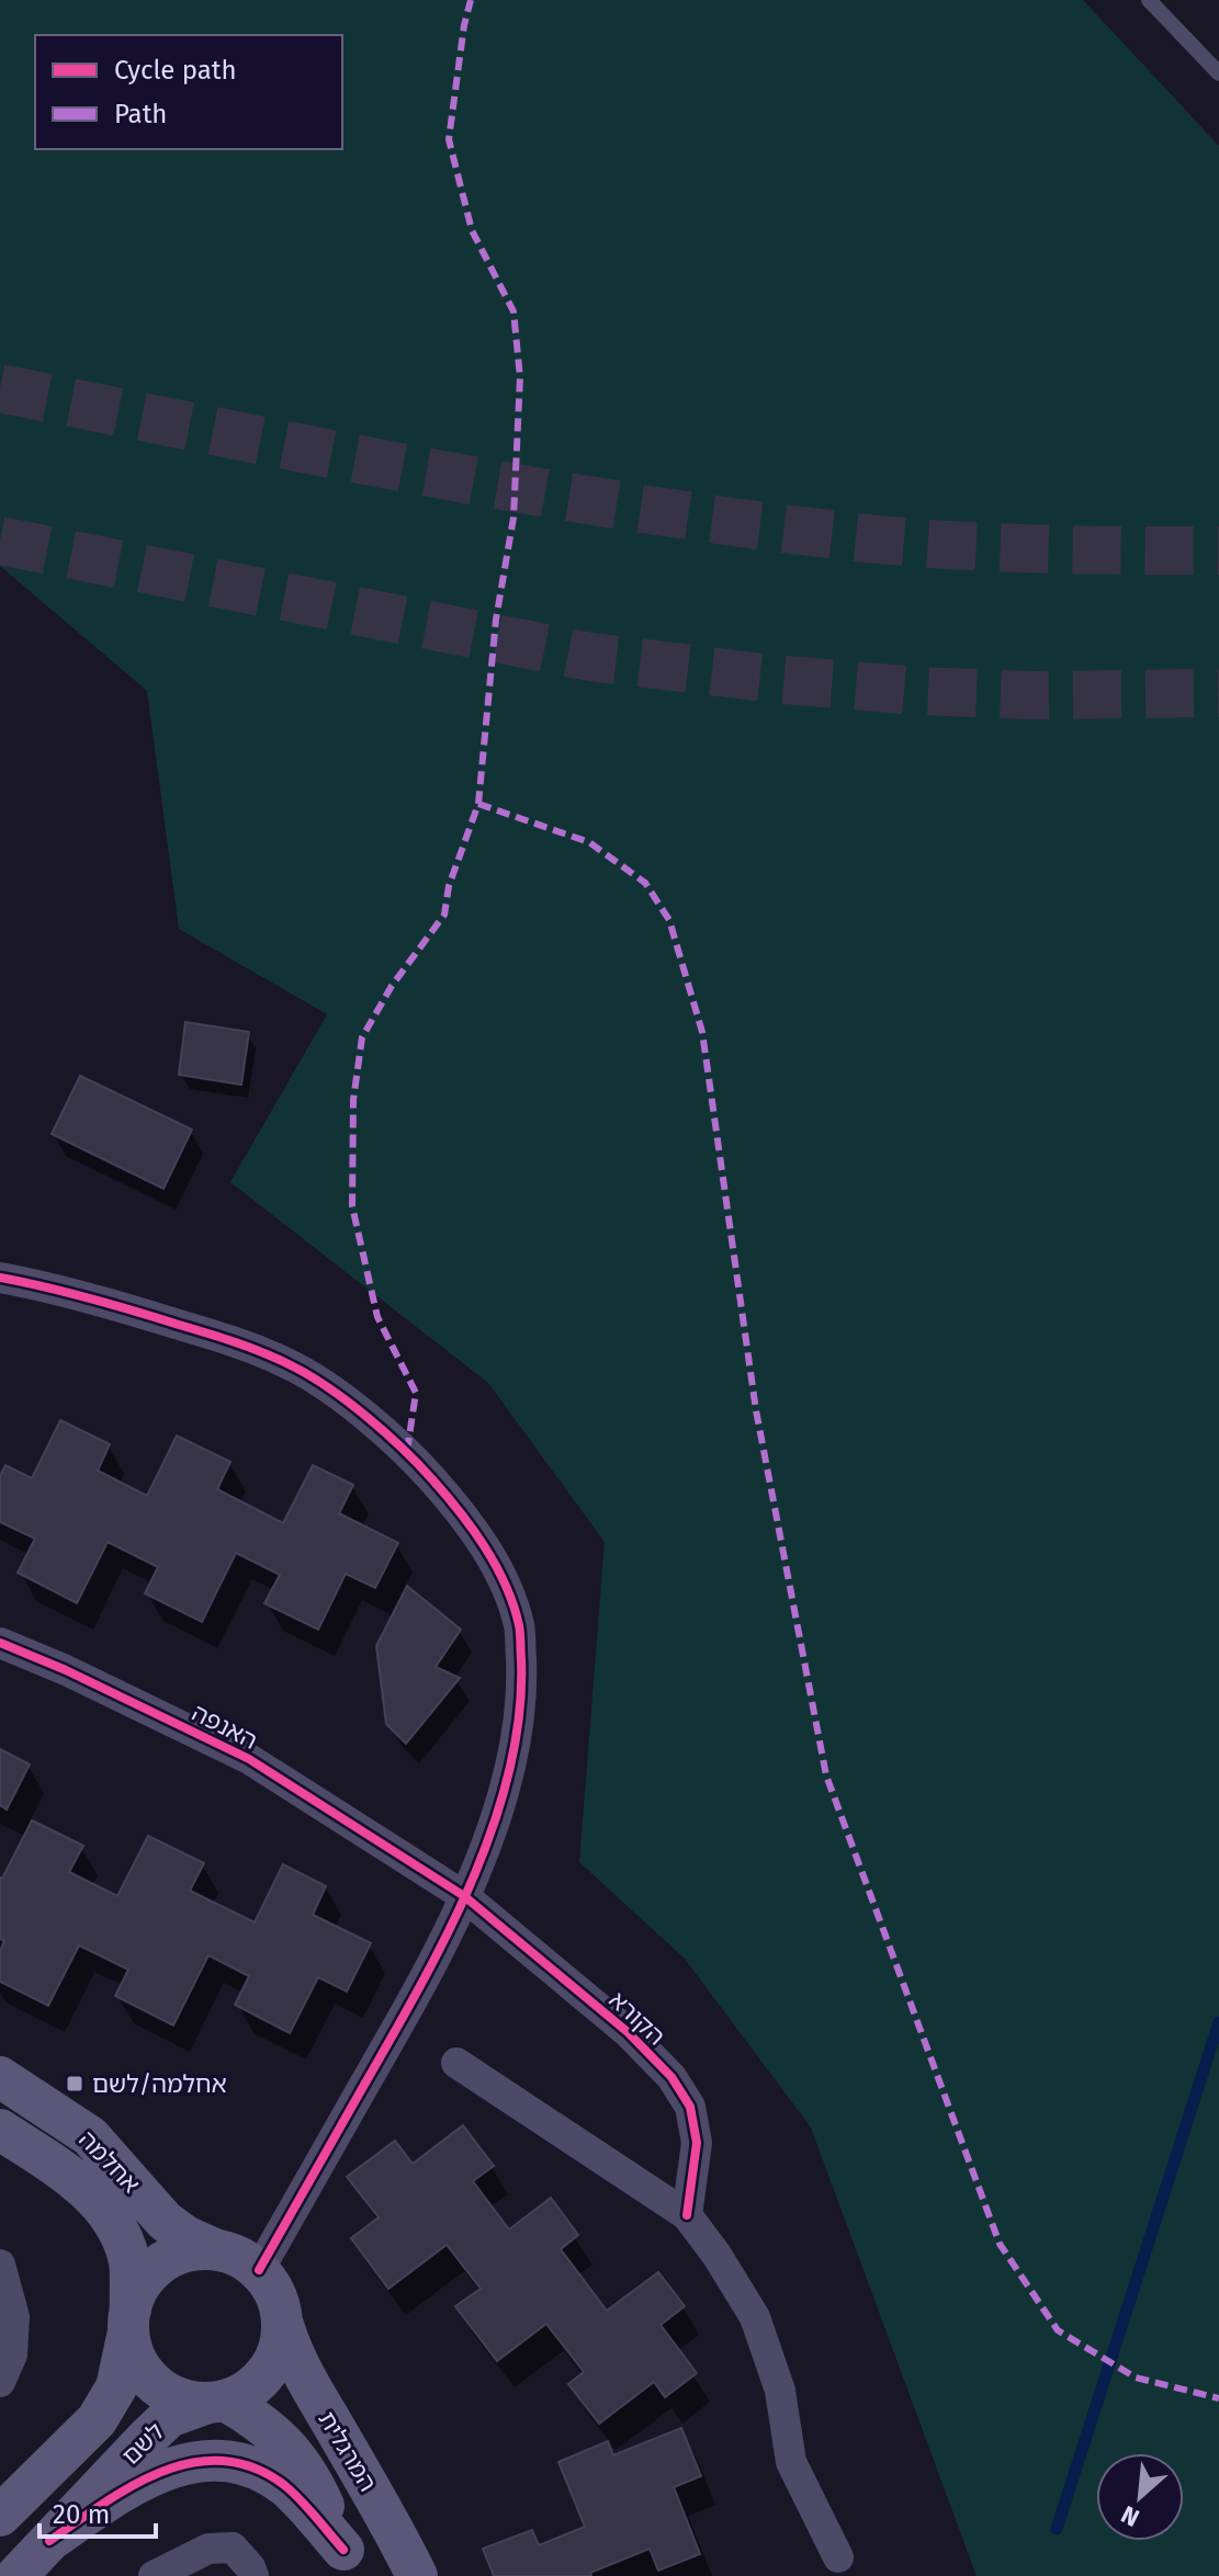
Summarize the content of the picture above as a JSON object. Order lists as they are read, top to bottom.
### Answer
{
  "streets": {
    "street": [
      "האנפה",
      "הקורא",
      "אחלמה",
      "לשם",
      "המרגלית"
    ]
  },
  "crossings": [
    ["האנפה", "הקורא"],
    ["אחלמה", "לשם"],
    ["אחלמה", "המרגלית"],
    ["לשם", "המרגלית"]
  ],
  "places": {
    "transit": ["אחלמה/לשם"]
  },
  "legend": ["Cycle path", "Path"],
  "scale_bar": "20 m",
  "north": "bottom left"
}
